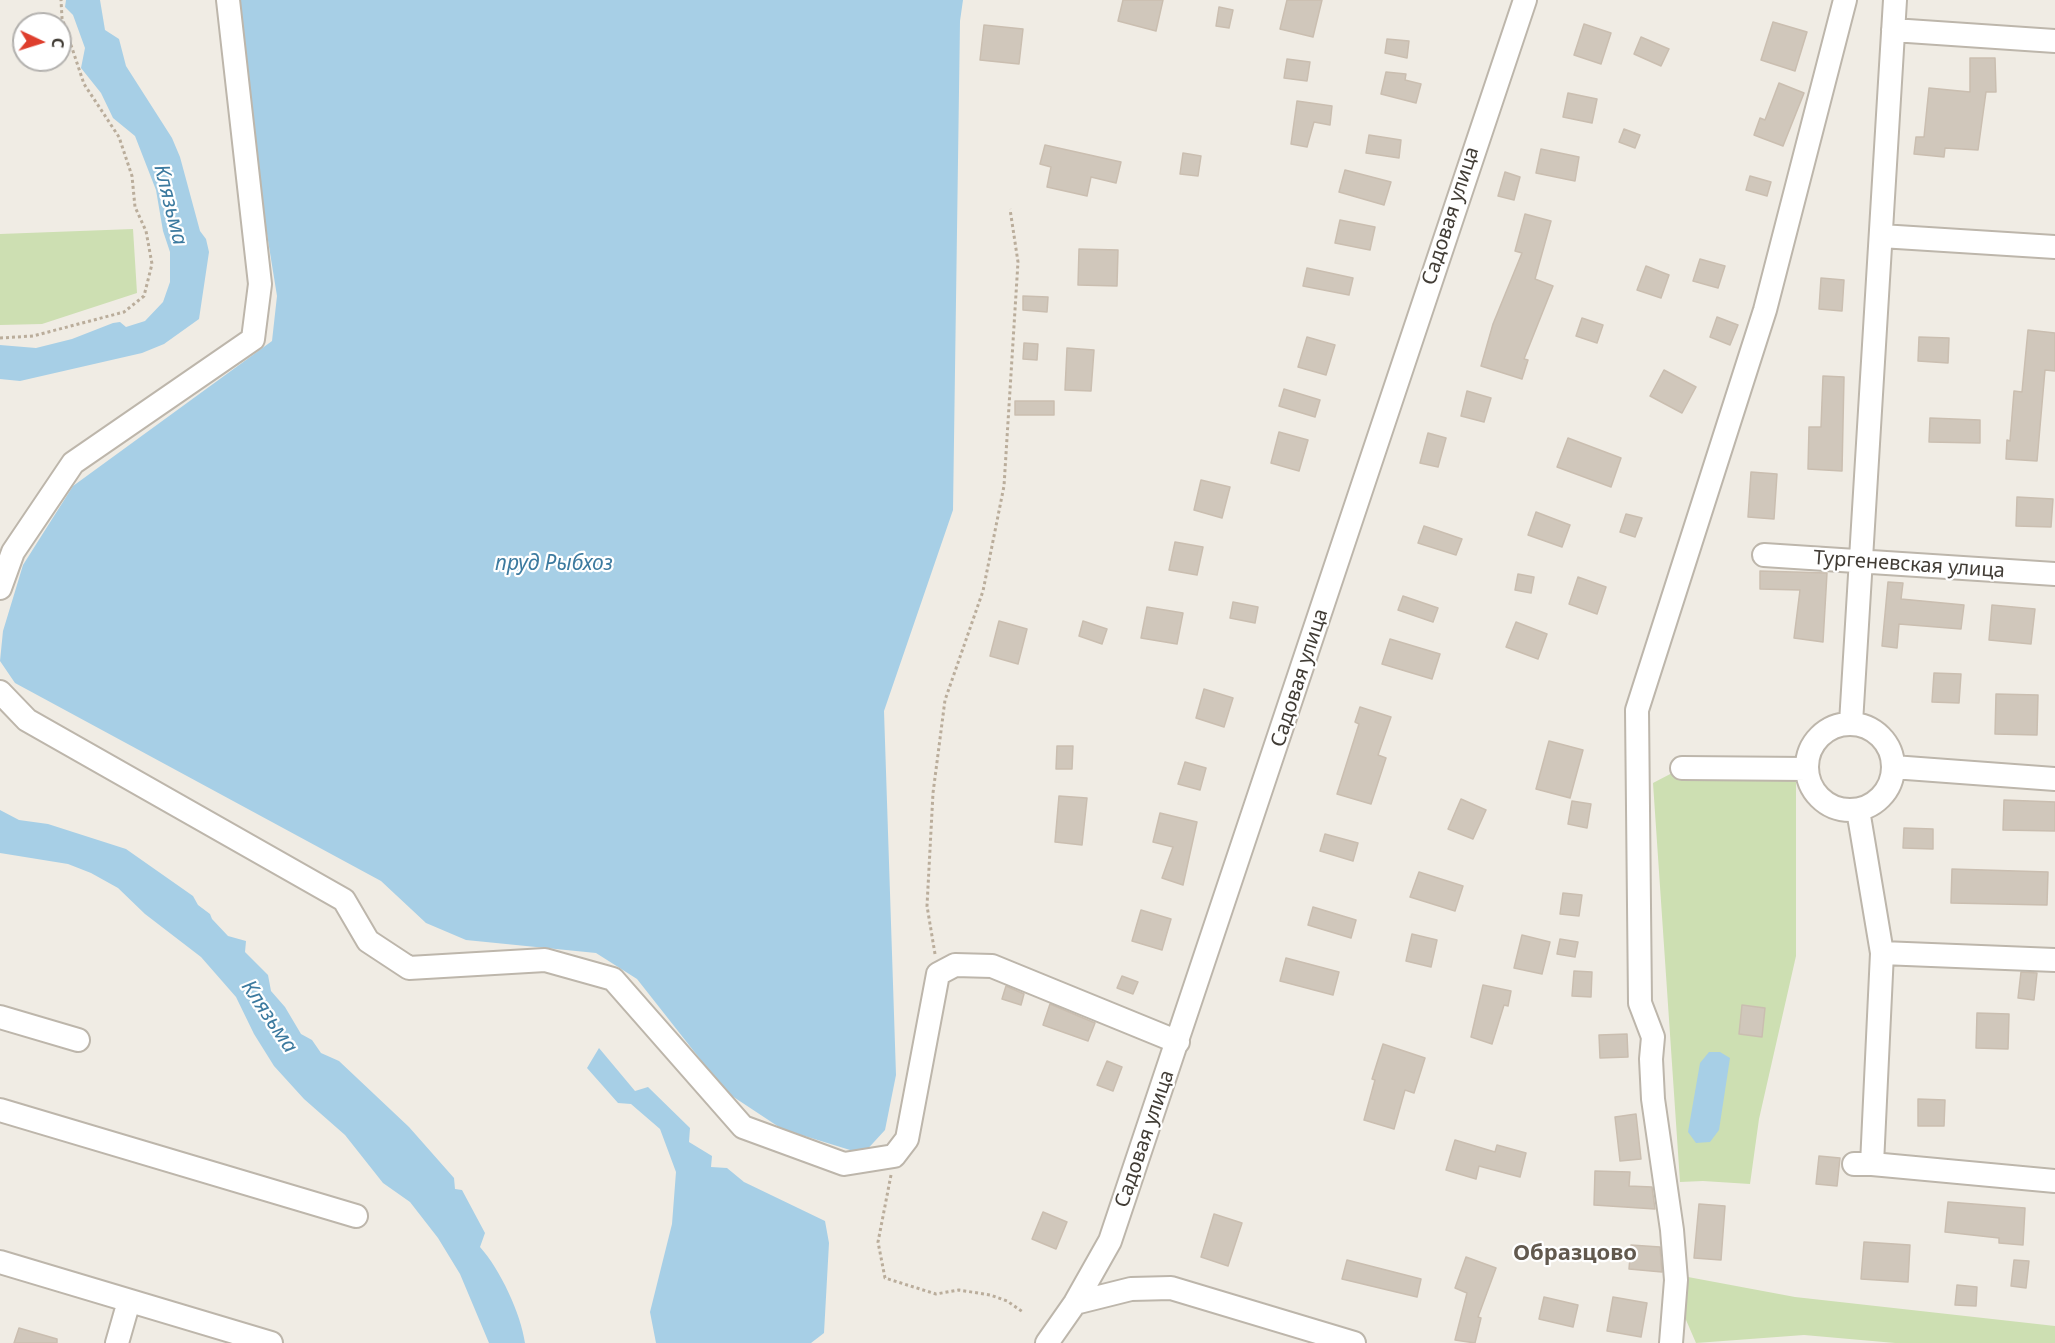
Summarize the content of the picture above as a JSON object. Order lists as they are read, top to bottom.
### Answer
{
  "streets": {
    "street": ["Садовая улица", "Тургеневская улица"]
  },
  "districts": ["Образцово"],
  "water": ["Клязьма", "пруд Рыбхоз"],
  "north": "right"
}
